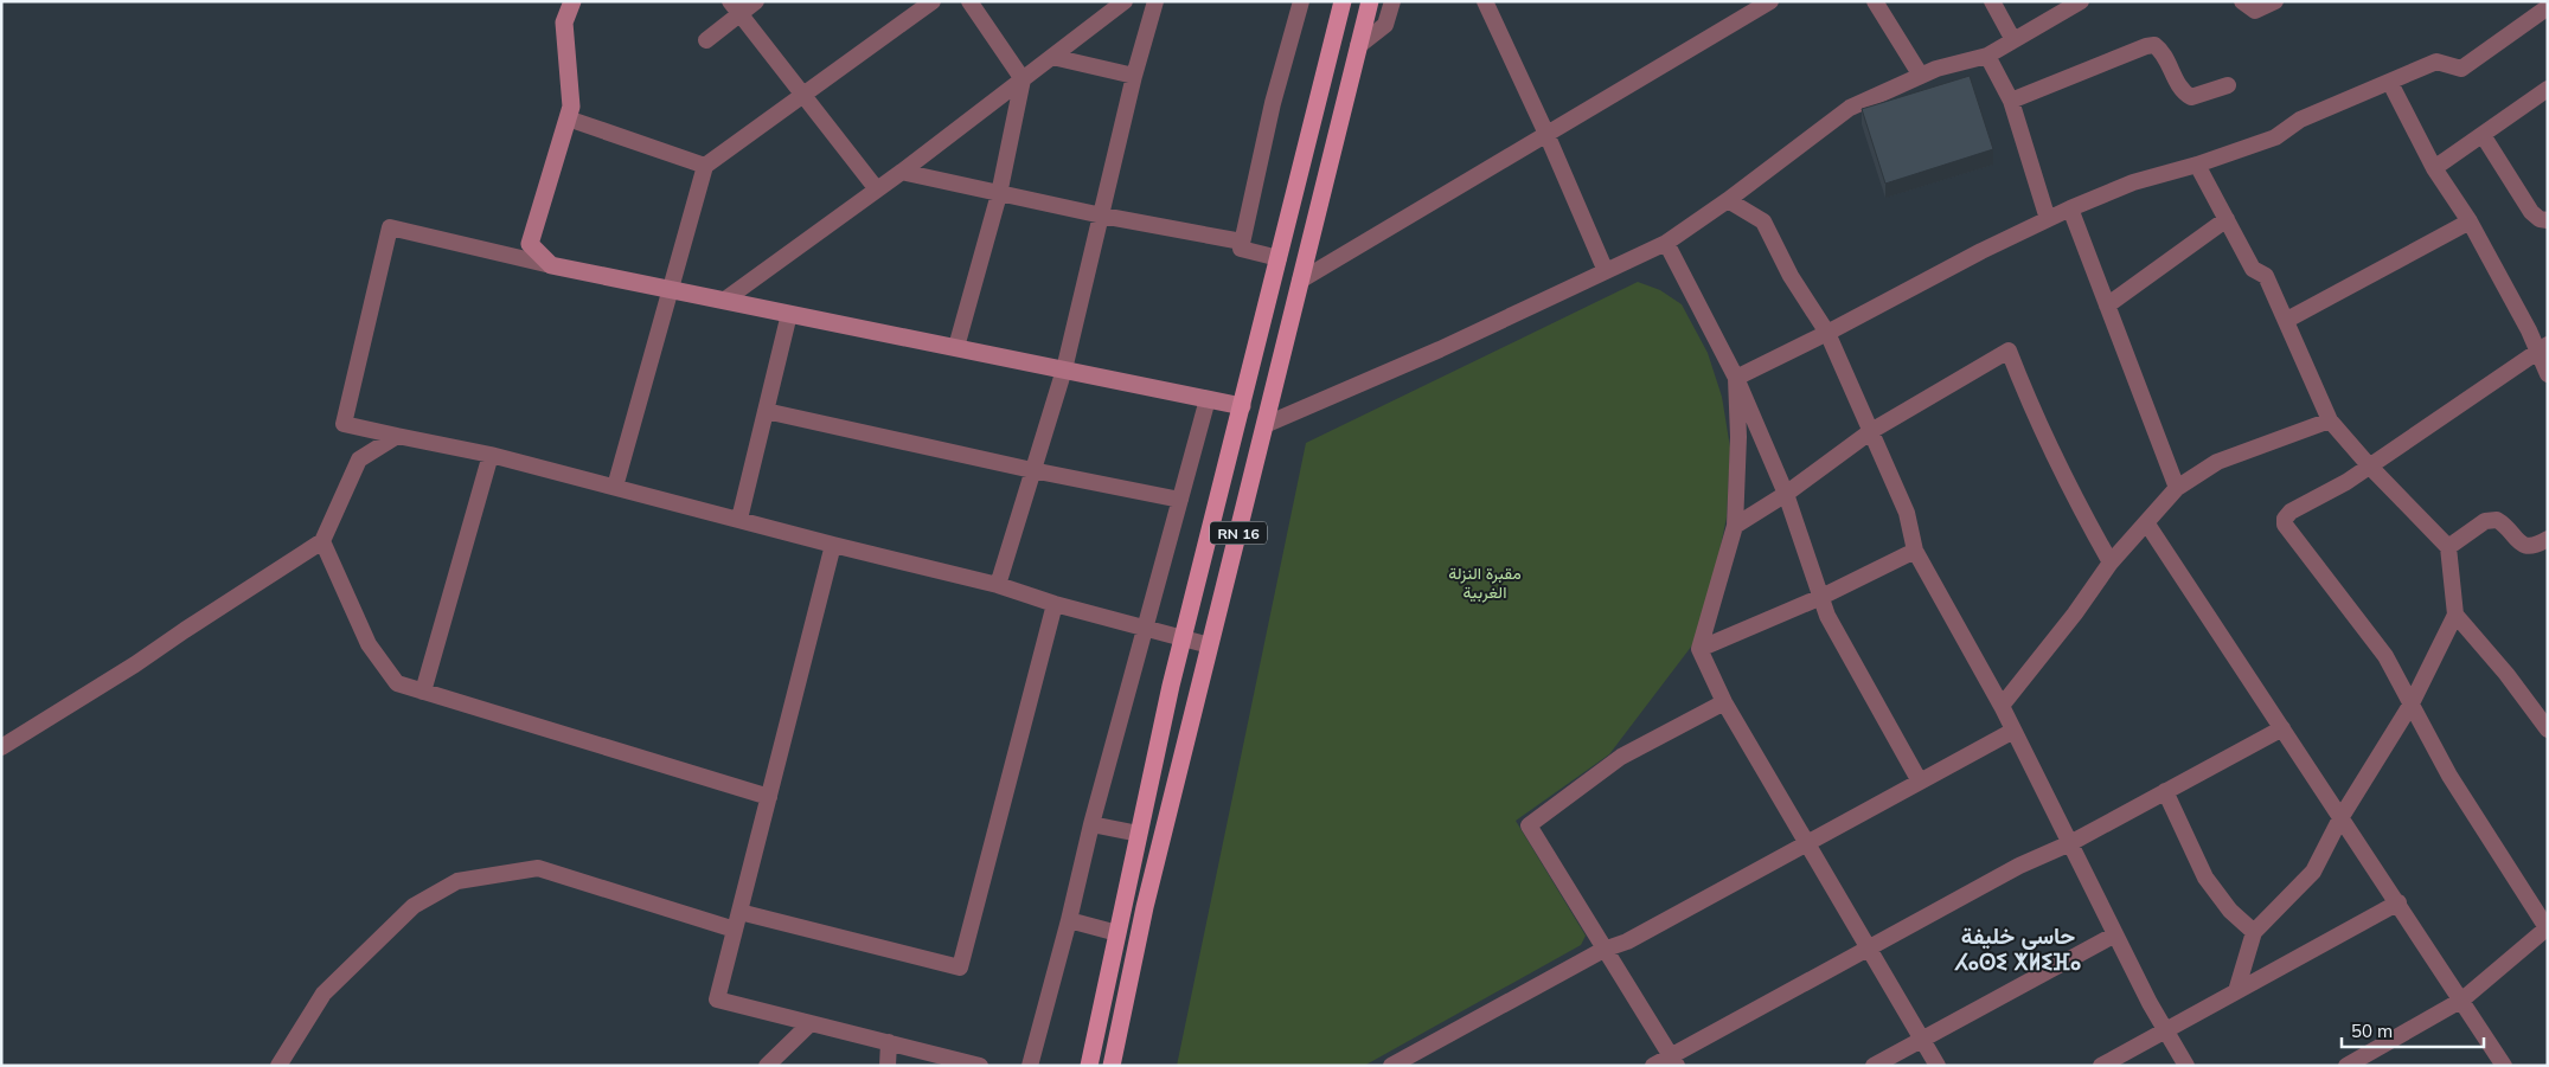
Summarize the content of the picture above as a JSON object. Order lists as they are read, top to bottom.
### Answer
{
  "streets": {
    "main road": ["RN 16"]
  },
  "districts": ["حاسي خليفة ⵃⴰⵙⵉ ⵅⵍⵉⴼⴰ"],
  "parks": ["مقبرة النزلة الغربية"],
  "scale_bar": "50 m"
}
